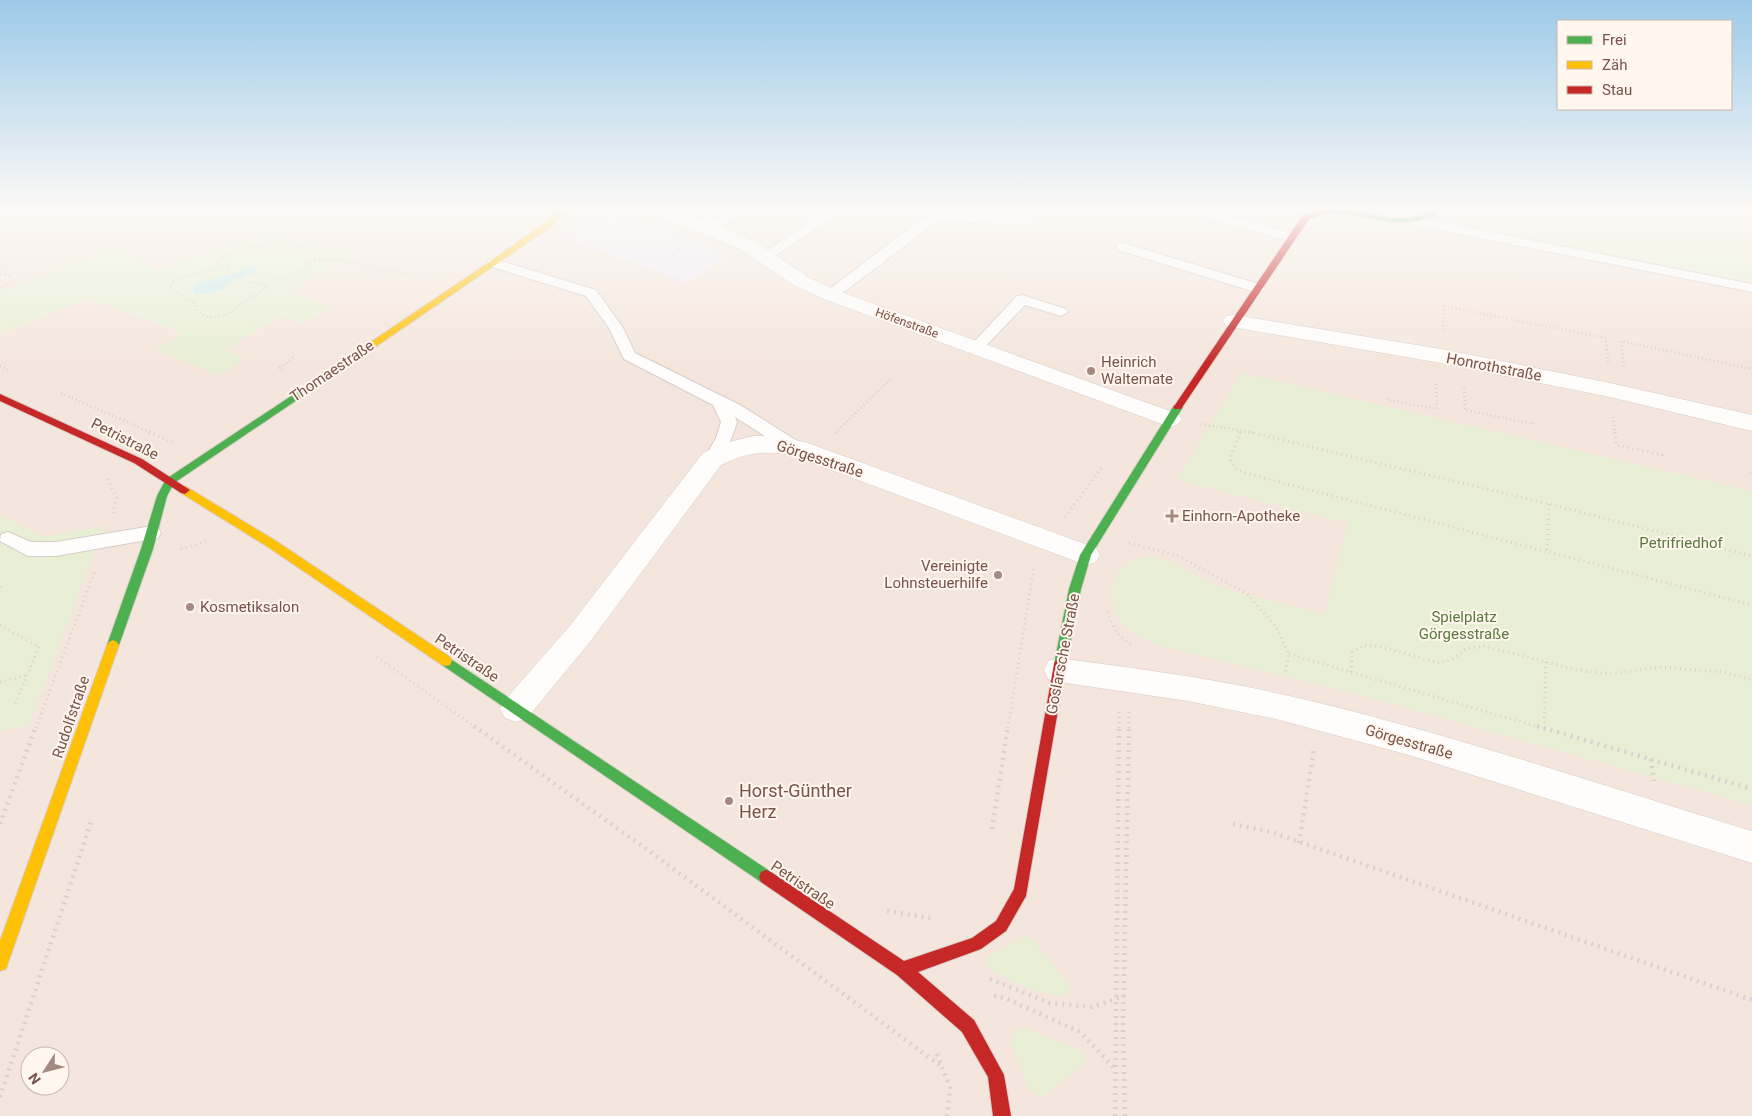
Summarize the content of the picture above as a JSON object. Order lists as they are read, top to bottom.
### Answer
{
  "streets": {
    "street": [
      "Höfenstraße",
      "Honrothstraße",
      "Thomaestraße",
      "Petristraße",
      "Görgesstraße",
      "Goslarsche Straße",
      "Rudolfstraße"
    ]
  },
  "crossings": [
    ["Höfenstraße", "Goslarsche Straße"],
    ["Honrothstraße", "Goslarsche Straße"],
    ["Thomaestraße", "Petristraße"],
    ["Thomaestraße", "Rudolfstraße"],
    ["Petristraße", "Görgesstraße"],
    ["Petristraße", "Goslarsche Straße"],
    ["Petristraße", "Rudolfstraße"],
    ["Görgesstraße", "Goslarsche Straße"]
  ],
  "parks": ["Petrifriedhof", "Spielplatz Görgesstraße"],
  "places": {
    "other": [
      "Heinrich Waltemate",
      "Vereinigte Lohnsteuerhilfe",
      "Kosmetiksalon",
      "Horst-Günther Herz"
    ],
    "health": ["Einhorn-Apotheke"]
  },
  "legend": ["Frei", "Zäh", "Stau"],
  "north": "bottom left"
}
